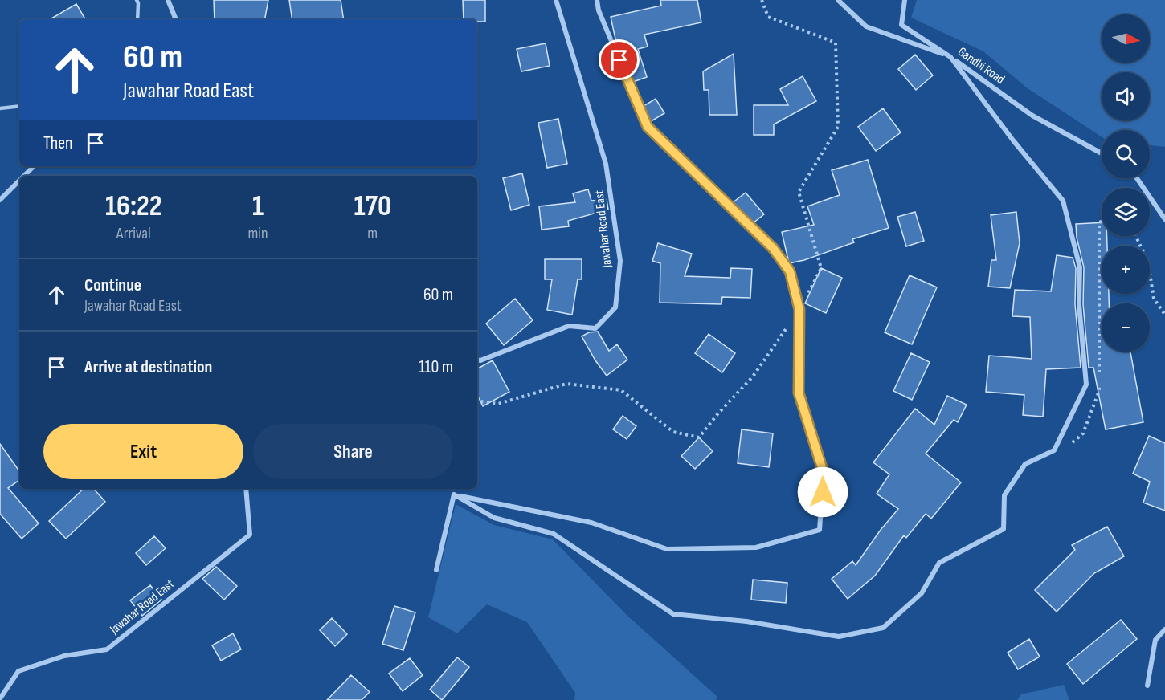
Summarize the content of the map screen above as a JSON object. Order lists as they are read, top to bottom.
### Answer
{
  "streets": {
    "street": ["Gandhi Road", "Jawahar Road East"]
  },
  "north": "right",
  "page": {
    "map_buttons": ["+", "−"],
    "turn": ["60 m", "Jawahar Road East"],
    "then": "Then",
    "eta": [
      "16:22",
      "Arrival",
      "1",
      "min",
      "170",
      "m"
    ],
    "list": [
      {
        "name": "Continue",
        "note": "Jawahar Road East",
        "value": "60 m"
      },
      {
        "name": "Arrive at destination",
        "value": "110 m"
      }
    ],
    "buttons": ["Exit", "Share"]
  }
}
